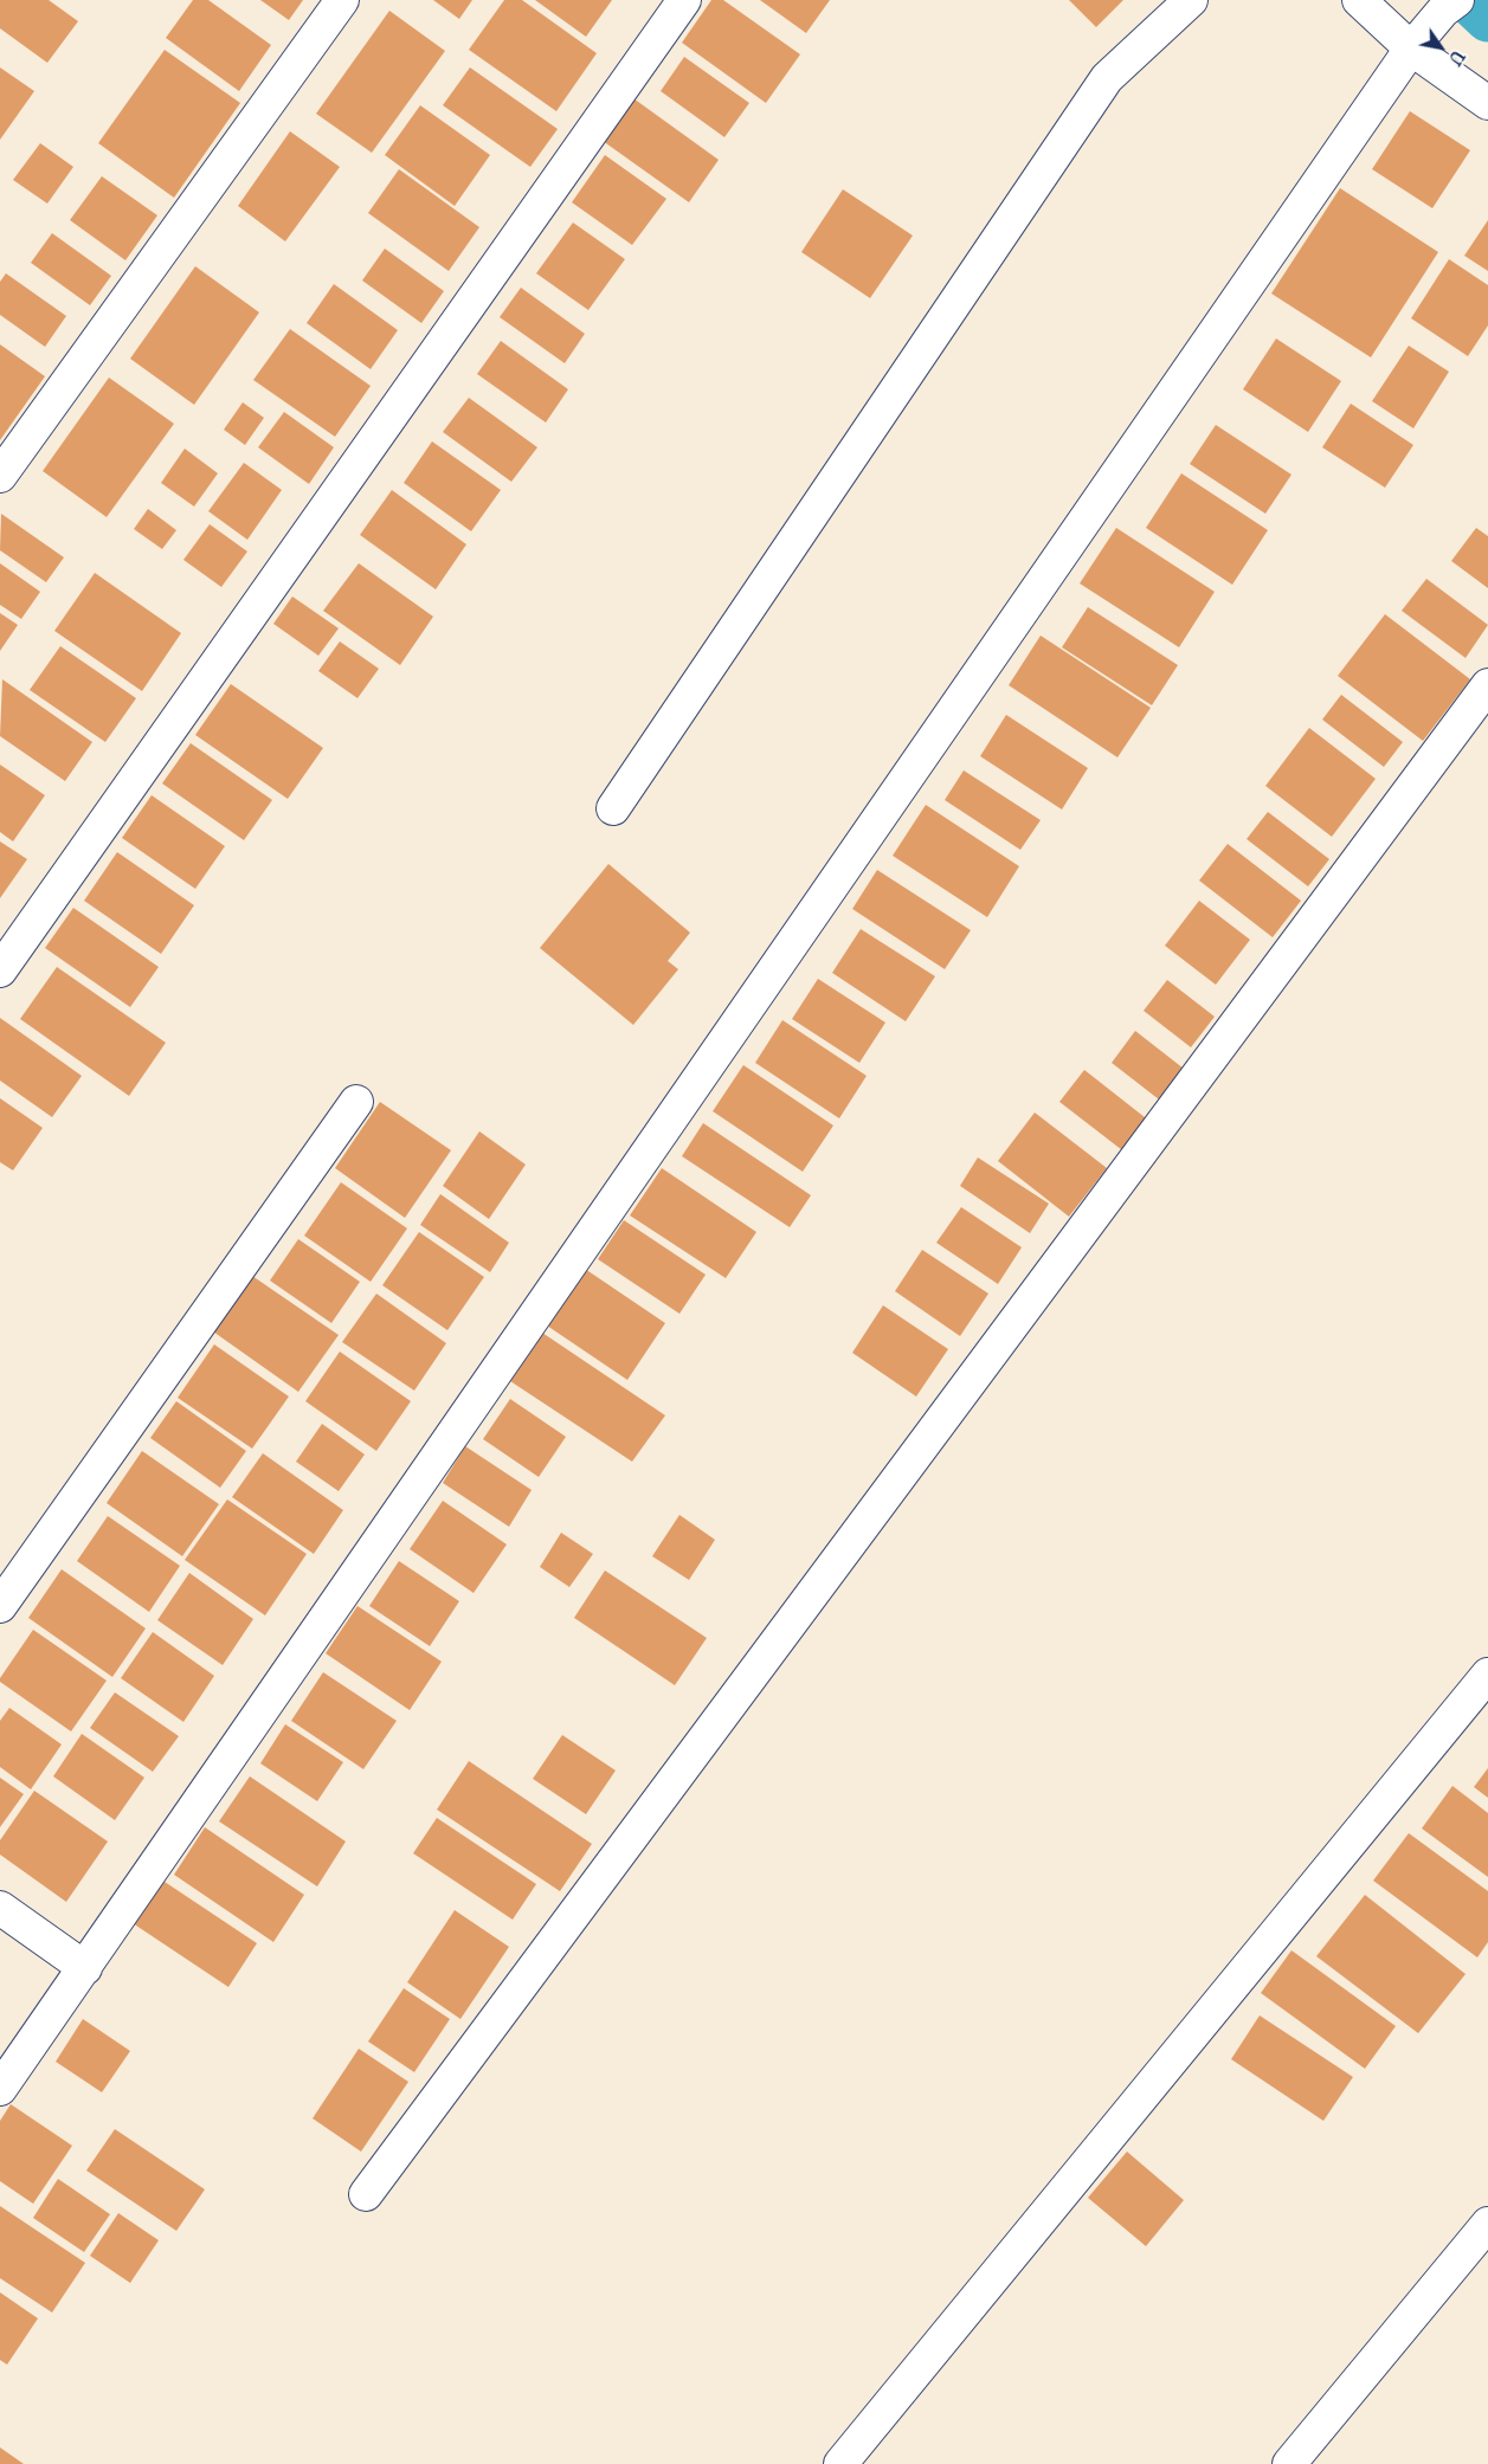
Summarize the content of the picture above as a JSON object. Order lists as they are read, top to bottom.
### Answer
{
  "north": "bottom right"
}
